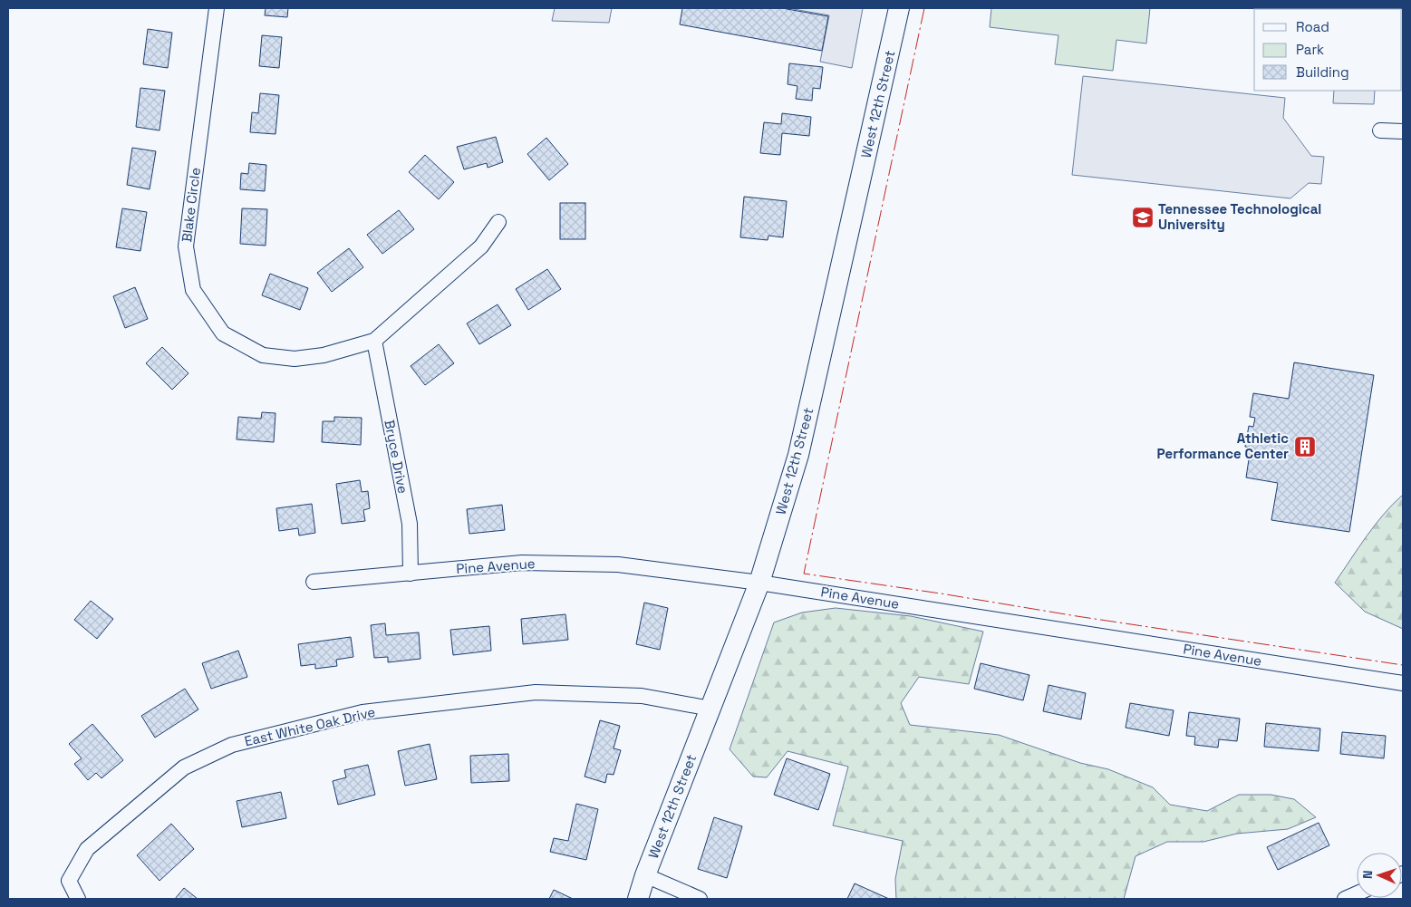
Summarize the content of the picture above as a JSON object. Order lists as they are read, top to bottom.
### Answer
{
  "streets": {
    "main road": ["West 12th Street"],
    "street": [
      "Blake Circle",
      "Bryce Drive",
      "Pine Avenue",
      "East White Oak Drive"
    ]
  },
  "crossings": [
    ["West 12th Street", "Pine Avenue"],
    ["West 12th Street", "East White Oak Drive"],
    ["Blake Circle", "Bryce Drive"],
    ["Bryce Drive", "Pine Avenue"]
  ],
  "places": {
    "school or university": ["Tennessee Technological University"],
    "building": ["Athletic Performance Center"]
  },
  "legend": ["Road", "Park", "Building"],
  "north": "left"
}
